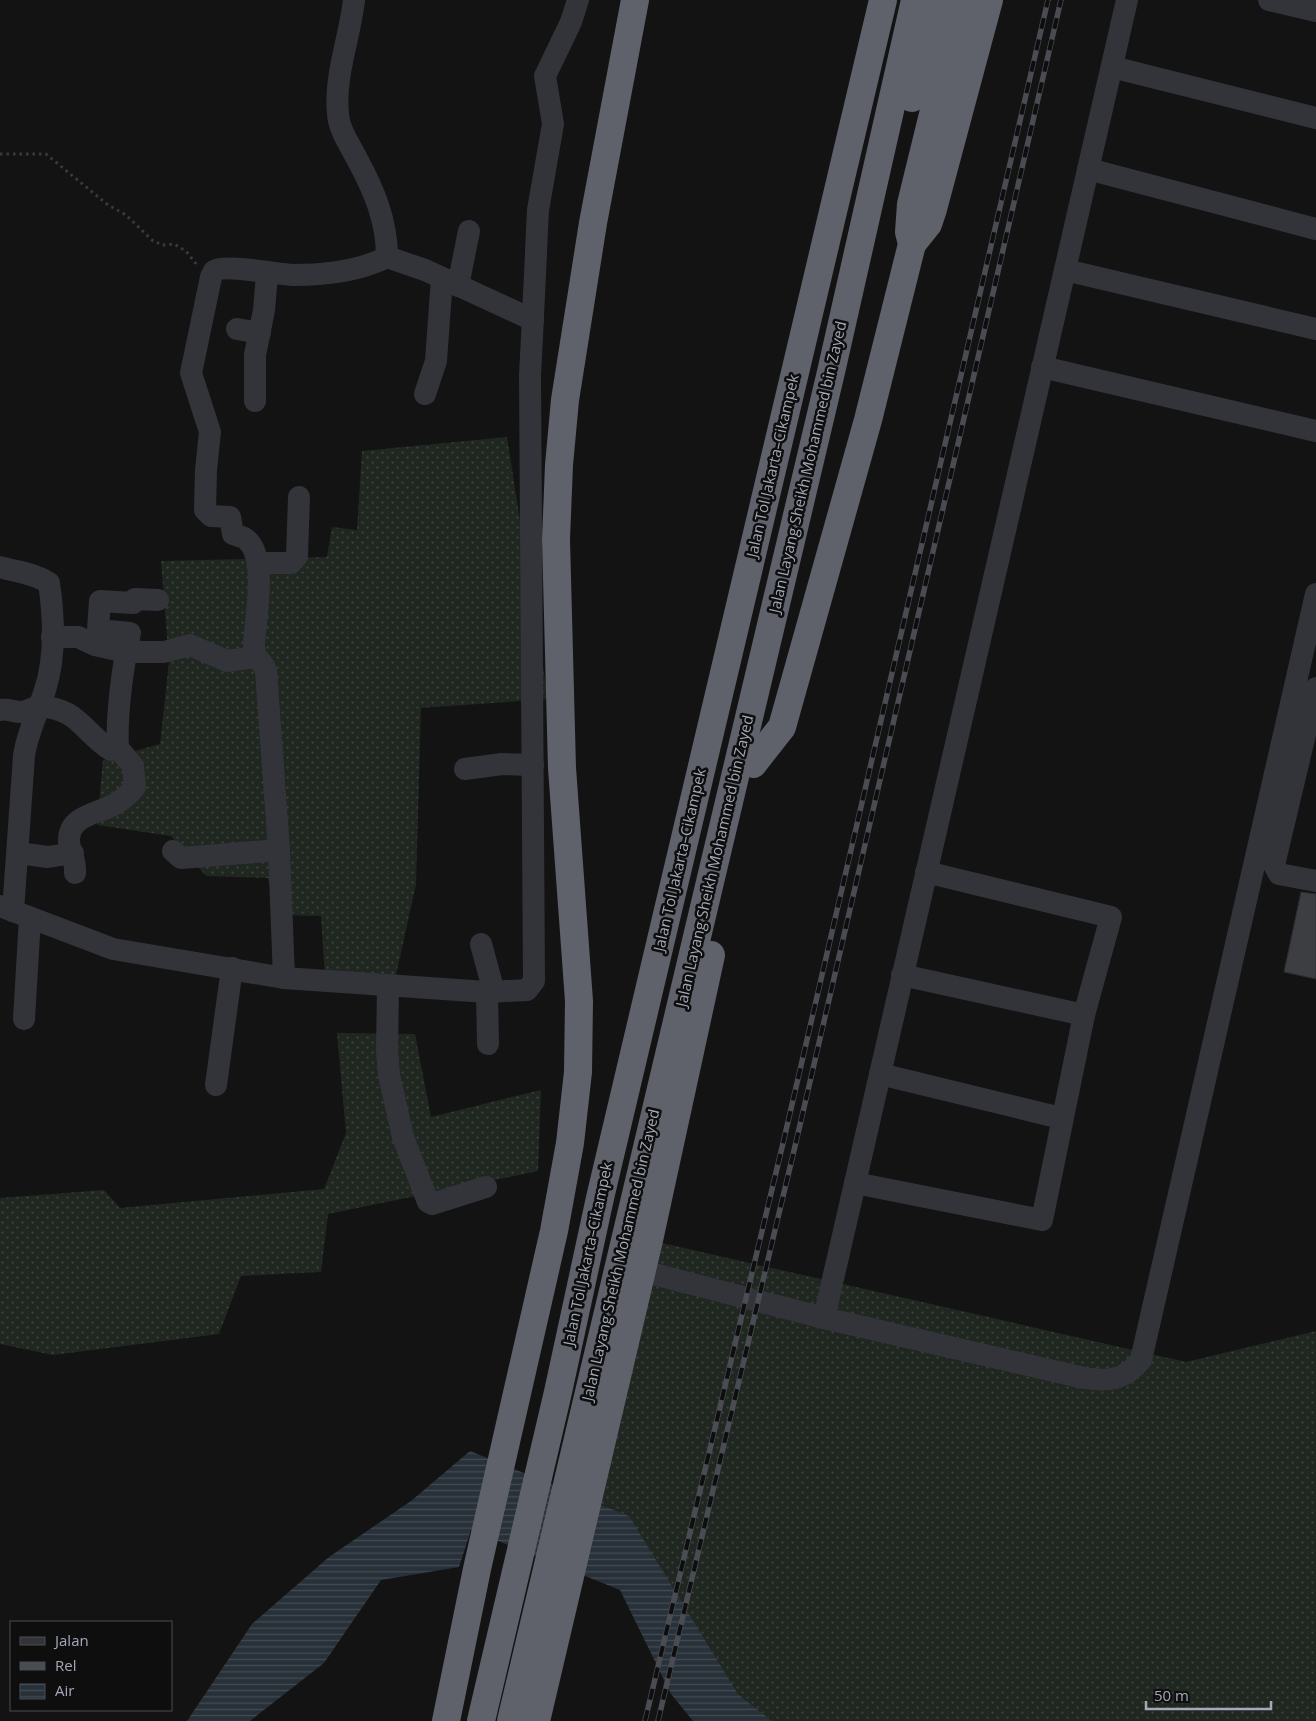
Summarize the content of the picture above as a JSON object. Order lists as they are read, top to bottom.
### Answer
{
  "streets": {
    "highway": ["Jalan Tol Jakarta–Cikampek", "Jalan Layang Sheikh Mohammed bin Zayed"]
  },
  "legend": ["Jalan", "Rel", "Air"],
  "scale_bar": "50 m"
}
